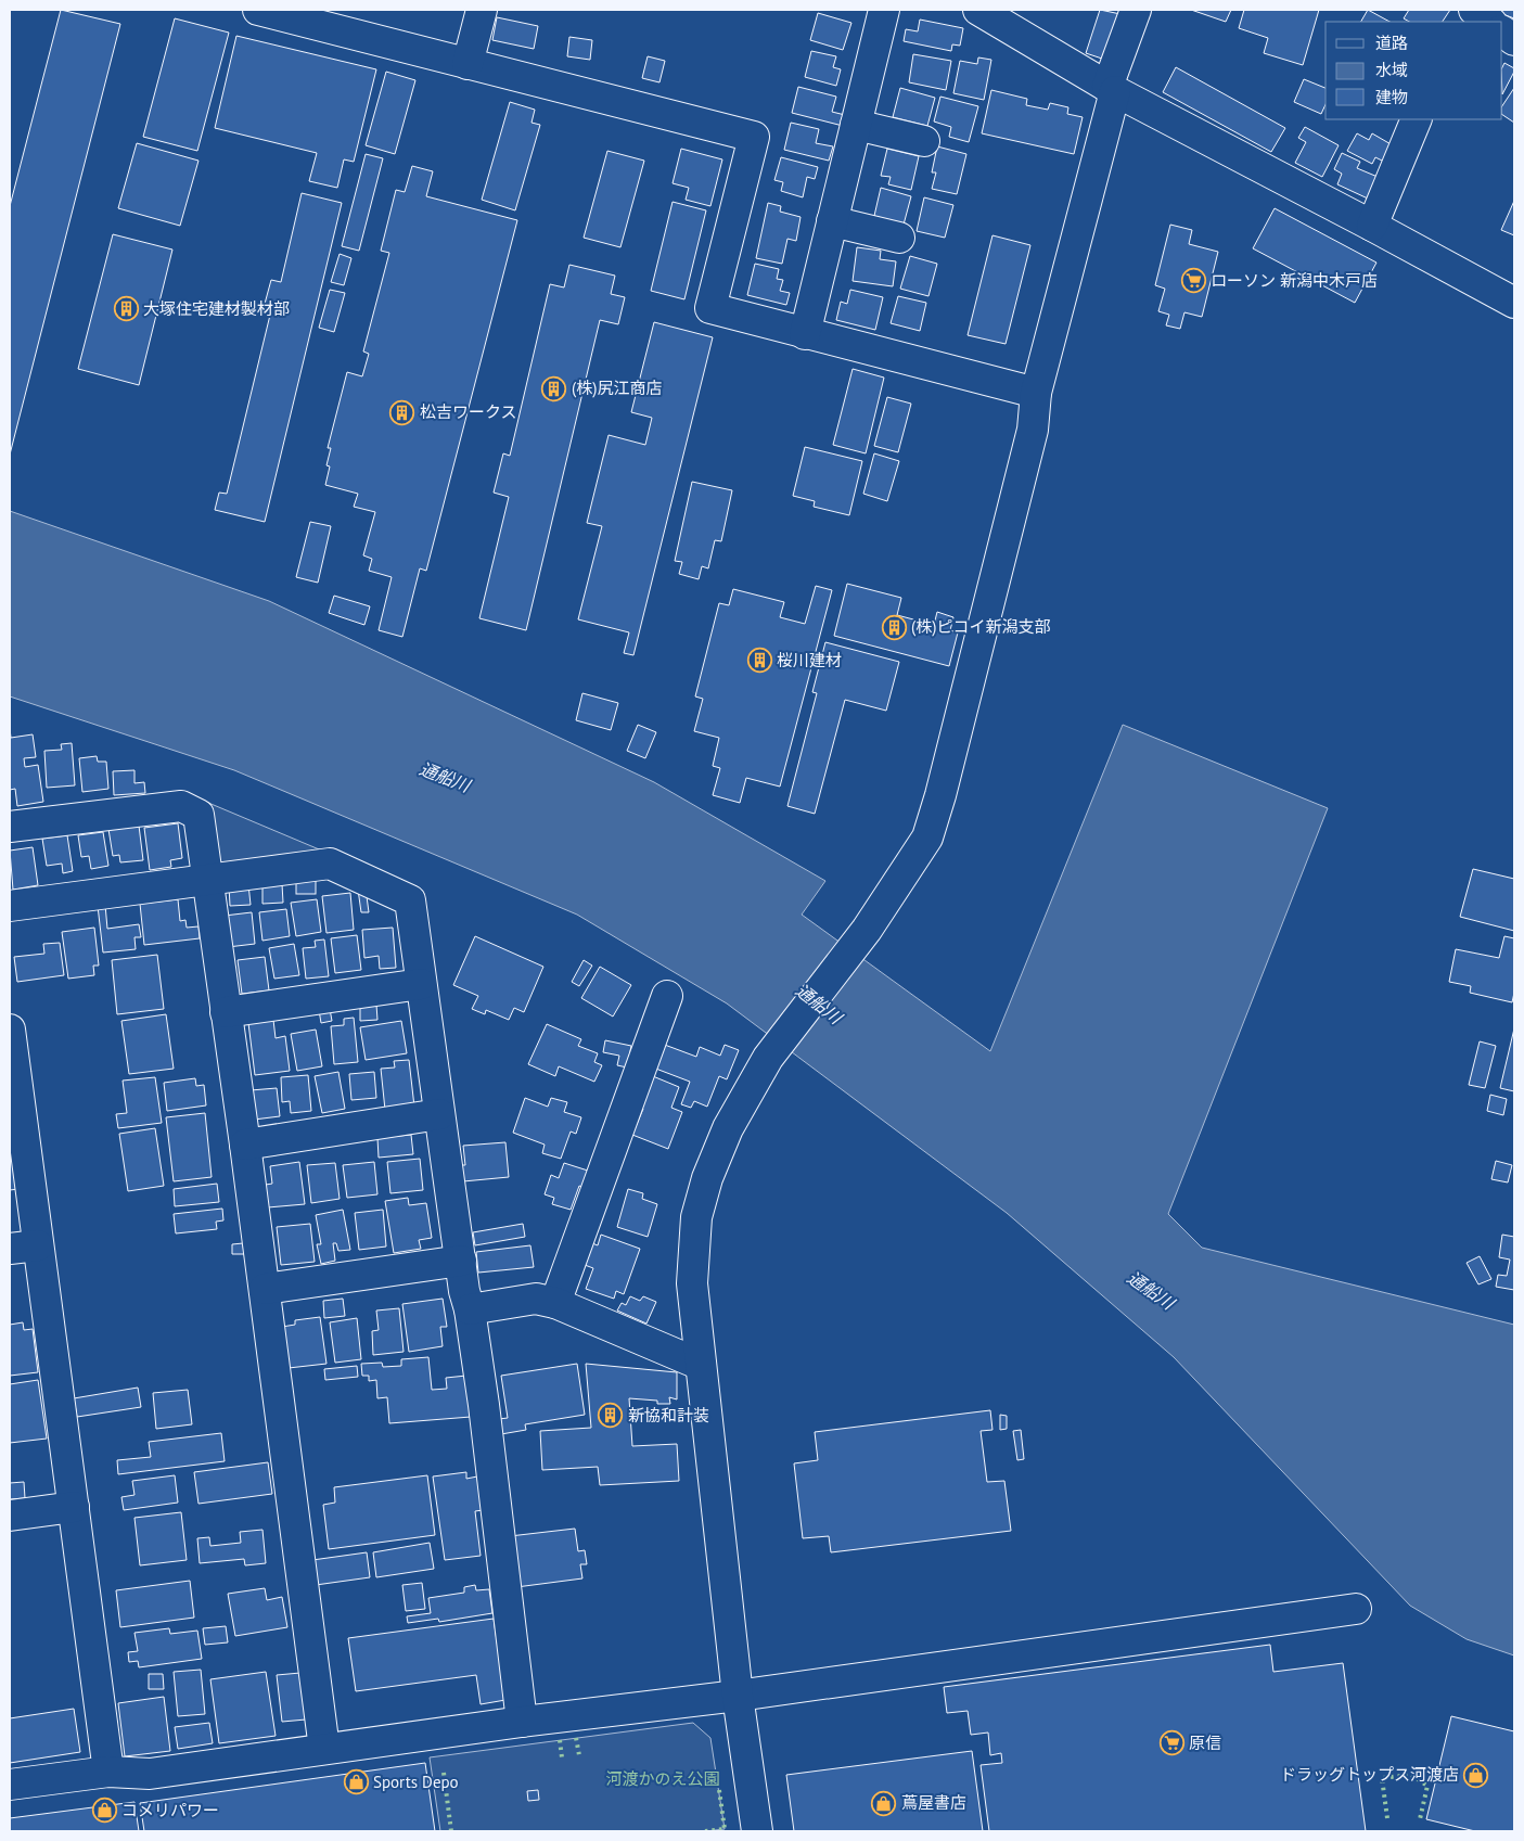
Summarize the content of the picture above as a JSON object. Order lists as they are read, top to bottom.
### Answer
{
  "water": ["通船川"],
  "parks": ["河渡かのえ公園"],
  "places": {
    "supermarket": ["ローソン 新潟中木戸店", "原信"],
    "building": [
      "大塚住宅建材製材部",
      "(株)尻江商店",
      "松吉ワークス",
      "(株)ピコイ新潟支部",
      "桜川建材",
      "新協和計装"
    ],
    "shop": [
      "ドラッグトップス河渡店",
      "Sports Depo",
      "蔦屋書店",
      "コメリパワー"
    ]
  },
  "legend": ["道路", "水域", "建物"]
}
